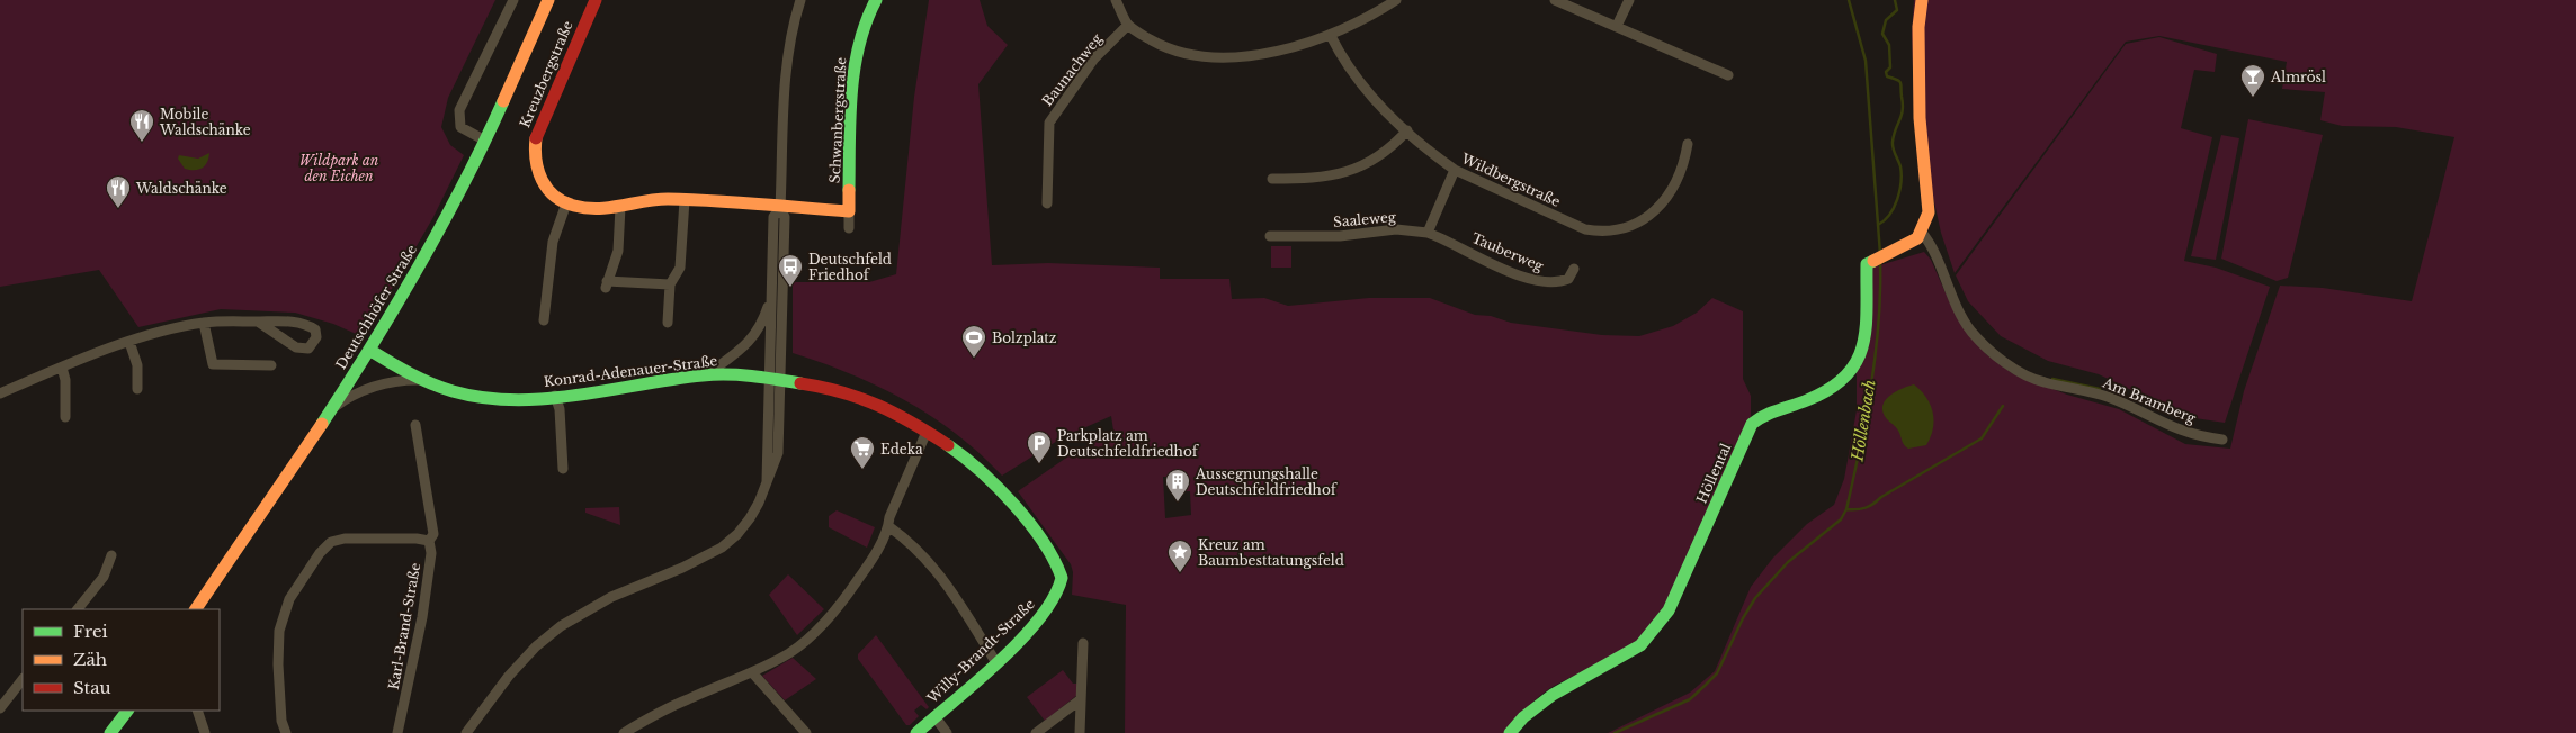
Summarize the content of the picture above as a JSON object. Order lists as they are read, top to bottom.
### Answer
{
  "streets": {
    "street": [
      "Baunachweg",
      "Kreuzbergstraße",
      "Schwanbergstraße",
      "Wildbergstraße",
      "Saaleweg",
      "Tauberweg",
      "Deutschhöfer Straße",
      "Konrad-Adenauer-Straße",
      "Am Bramberg",
      "Höllental",
      "Karl-Brand-Straße",
      "Willy-Brandt-Straße"
    ]
  },
  "crossings": [
    ["Saaleweg", "Tauberweg"],
    ["Deutschhöfer Straße", "Konrad-Adenauer-Straße"],
    ["Konrad-Adenauer-Straße", "Willy-Brandt-Straße"],
    ["Am Bramberg", "Höllental"]
  ],
  "water": ["Höllenbach"],
  "parks": ["Wildpark an den Eichen"],
  "places": {
    "bar": ["Almrösl"],
    "restaurant": ["Mobile Waldschänke", "Waldschänke"],
    "bus stop": ["Deutschfeld Friedhof"],
    "sports": ["Bolzplatz"],
    "parking": ["Parkplatz am Deutschfeldfriedhof"],
    "supermarket": ["Edeka"],
    "building": ["Aussegnungshalle Deutschfeldfriedhof"],
    "place": ["Kreuz am Baumbesttatungsfeld"]
  },
  "legend": ["Frei", "Zäh", "Stau"]
}
